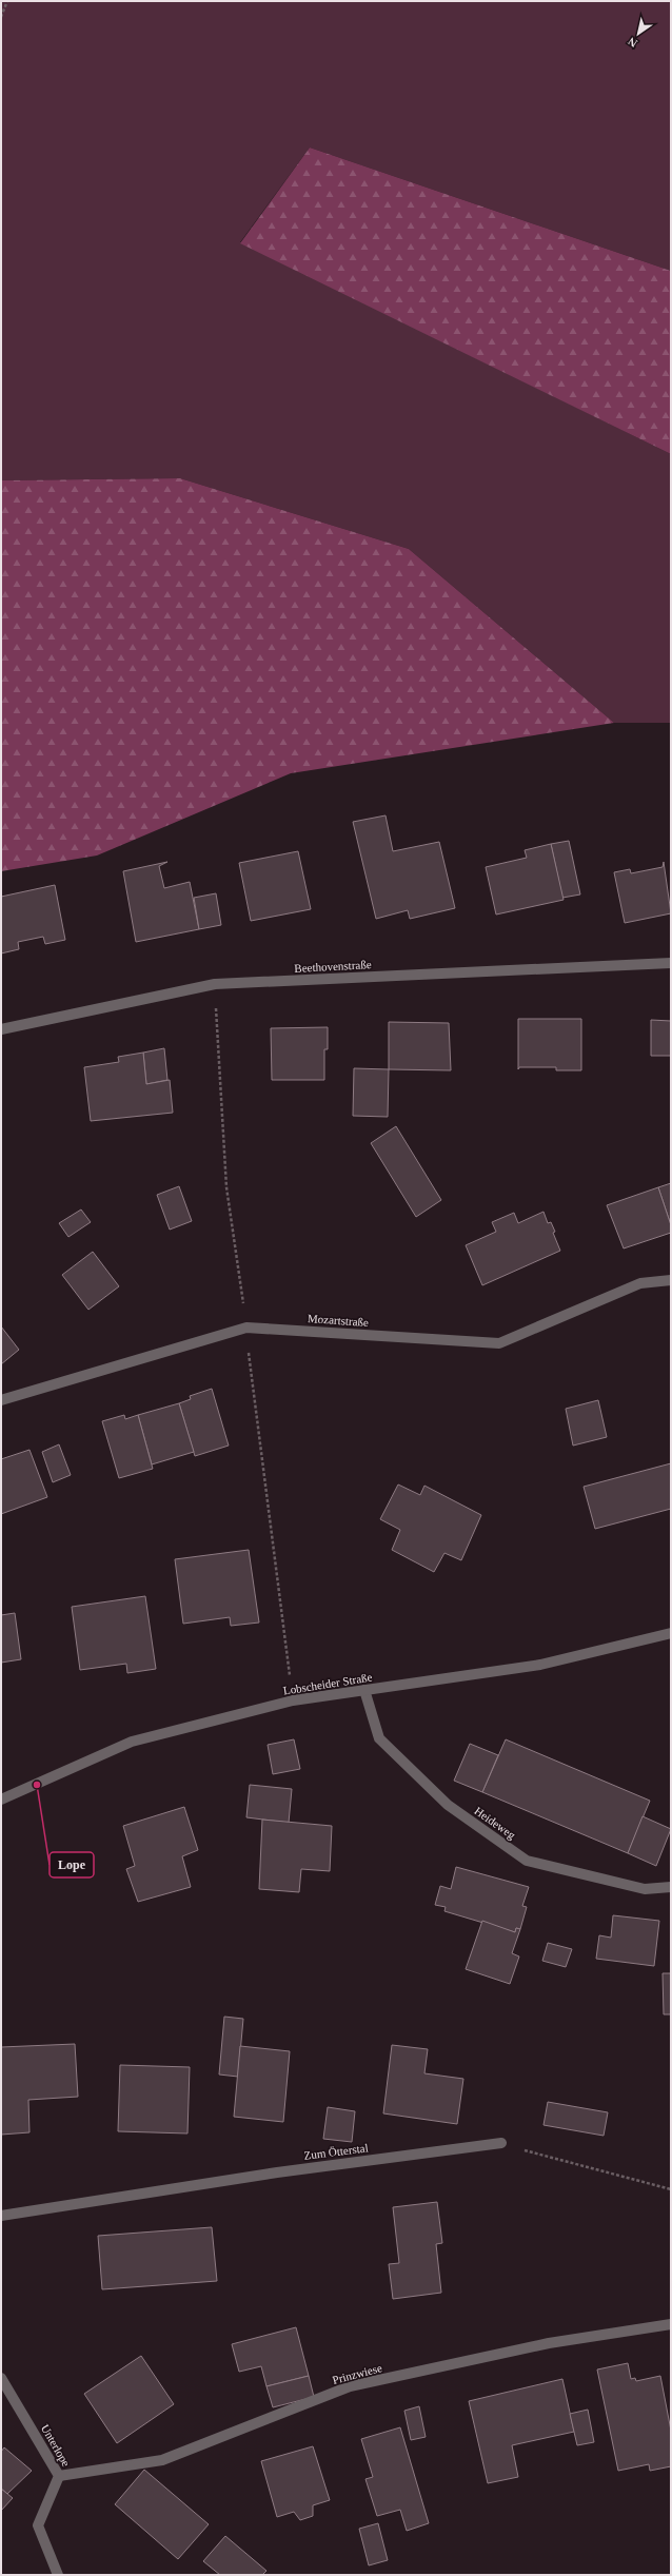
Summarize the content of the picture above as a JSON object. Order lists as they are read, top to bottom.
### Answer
{
  "streets": {
    "street": [
      "Beethovenstraße",
      "Mozartstraße",
      "Lobscheider Straße",
      "Heideweg",
      "Zum Ötterstal",
      "Prinzwiese",
      "Unterlope"
    ]
  },
  "crossings": [
    ["Lobscheider Straße", "Heideweg"],
    ["Prinzwiese", "Unterlope"]
  ],
  "places": ["Lope"],
  "north": "bottom left"
}
